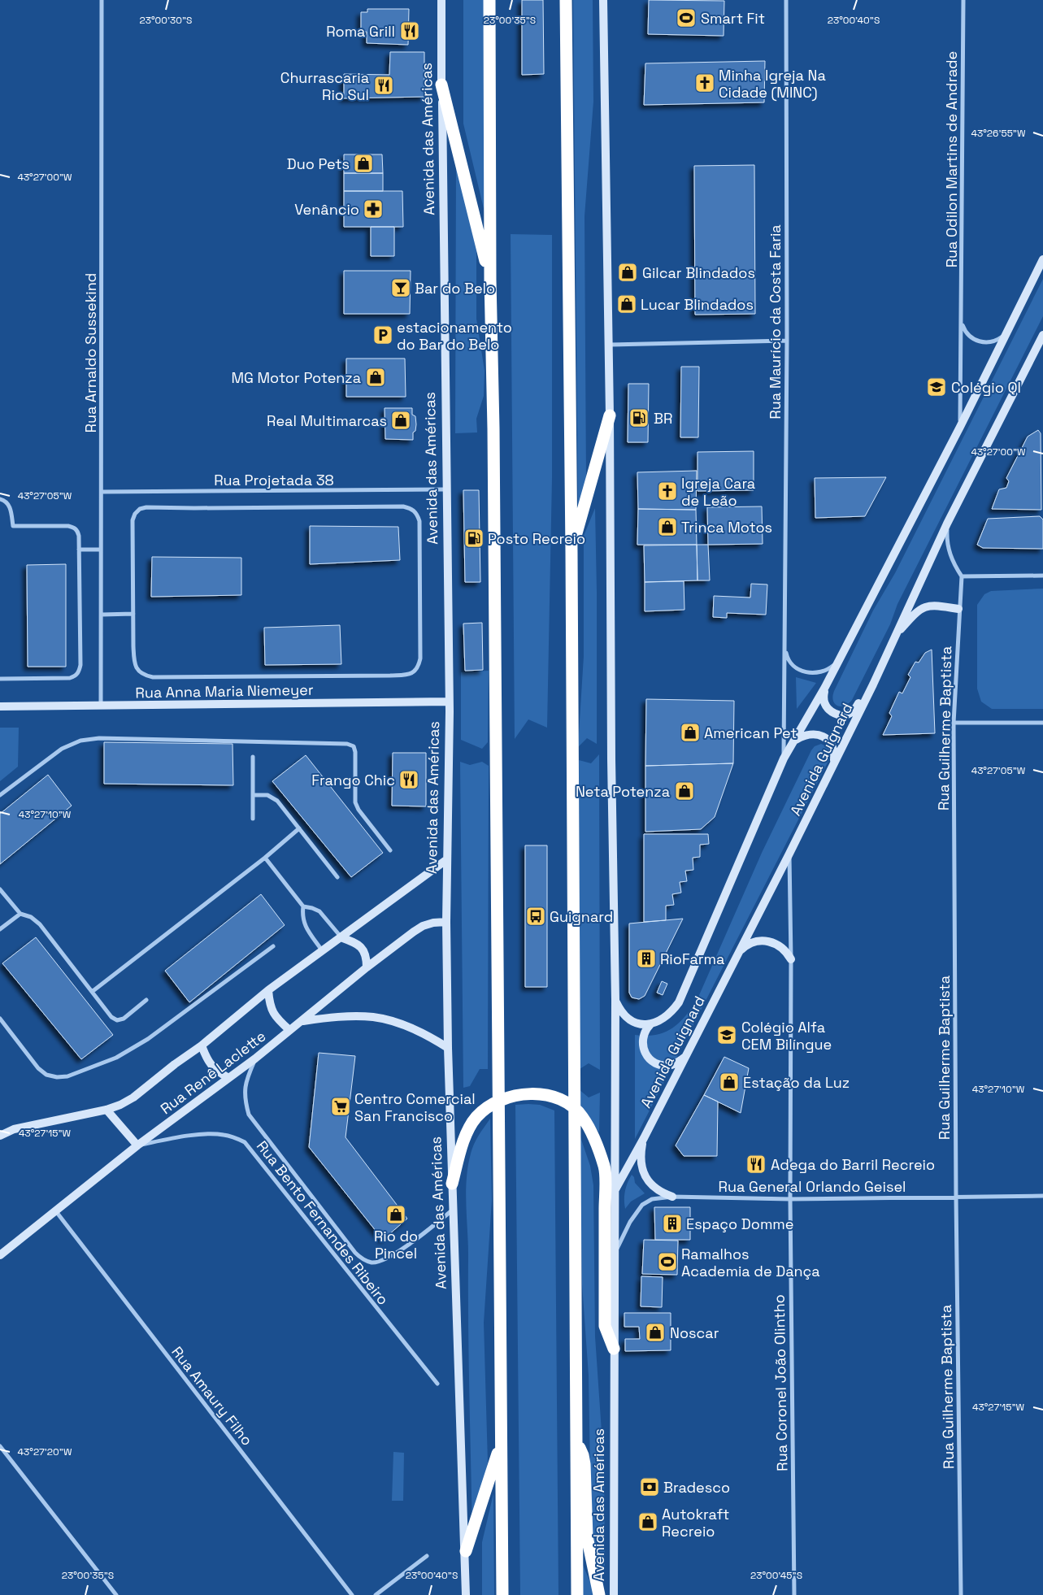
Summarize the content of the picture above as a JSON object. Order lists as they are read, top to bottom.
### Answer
{
  "streets": {
    "highway": ["Avenida das Américas"],
    "street": [
      "Rua Odilon Martins de Andrade",
      "Rua Maurício da Costa Faria",
      "Rua Arnaldo Sussekind",
      "Rua Projetada 38",
      "Rua Anna Maria Niemeyer",
      "Rua Guilherme Baptista",
      "Avenida Guignard",
      "Rua Renê Laclette",
      "Rua General Orlando Geisel",
      "Rua Bento Fernandes Ribeiro",
      "Rua Coronel João Olintho",
      "Rua Amaury Filho"
    ]
  },
  "crossings": [
    ["Avenida das Américas", "Rua Projetada 38"],
    ["Avenida das Américas", "Rua Anna Maria Niemeyer"],
    ["Avenida das Américas", "Avenida Guignard"],
    ["Avenida das Américas", "Rua Renê Laclette"],
    ["Avenida das Américas", "Rua General Orlando Geisel"],
    ["Avenida das Américas", "Rua Bento Fernandes Ribeiro"],
    ["Rua Odilon Martins de Andrade", "Avenida Guignard"],
    ["Rua Maurício da Costa Faria", "Avenida Guignard"],
    ["Rua Arnaldo Sussekind", "Rua Projetada 38"],
    ["Rua Arnaldo Sussekind", "Rua Anna Maria Niemeyer"],
    ["Rua Guilherme Baptista", "Rua General Orlando Geisel"],
    ["Avenida Guignard", "Rua Coronel João Olintho"],
    ["Rua Renê Laclette", "Rua Bento Fernandes Ribeiro"],
    ["Rua Renê Laclette", "Rua Amaury Filho"],
    ["Rua General Orlando Geisel", "Rua Coronel João Olintho"]
  ],
  "places": {
    "sports": ["Smart Fit", "Ramalhos Academia de Dança"],
    "restaurant": [
      "Roma Grill",
      "Churrascaria Rio Sul",
      "Frango Chic",
      "Adega do Barril Recreio"
    ],
    "church": ["Minha Igreja Na Cidade (MINC)", "Igreja Cara de Leão"],
    "shop": [
      "Duo Pets",
      "Gilcar Blindados",
      "Lucar Blindados",
      "MG Motor Potenza",
      "Real Multimarcas",
      "Trinca Motos",
      "American Pet",
      "Neta Potenza",
      "Estação da Luz",
      "Rio do Pincel",
      "Noscar",
      "Autokraft Recreio"
    ],
    "pharmacy": ["Venâncio"],
    "bar": ["Bar do Belo"],
    "parking": ["estacionamento do Bar do Belo"],
    "school or university": ["Colégio QI", "Colégio Alfa CEM Bilíngue"],
    "fuel station": ["BR", "Posto Recreio"],
    "bus stop": ["Guignard"],
    "building": ["RioFarma", "Espaço Domme"],
    "supermarket": ["Centro Comercial San Francisco"],
    "bank": ["Bradesco"]
  },
  "coordinates": [
    "23°00'30\"S",
    "23°00'35\"S",
    "23°00'40\"S",
    "43°26'55\"W",
    "43°27'00\"W",
    "43°27'05\"W",
    "43°27'10\"W",
    "43°27'15\"W",
    "43°27'20\"W",
    "23°00'45\"S"
  ]
}
